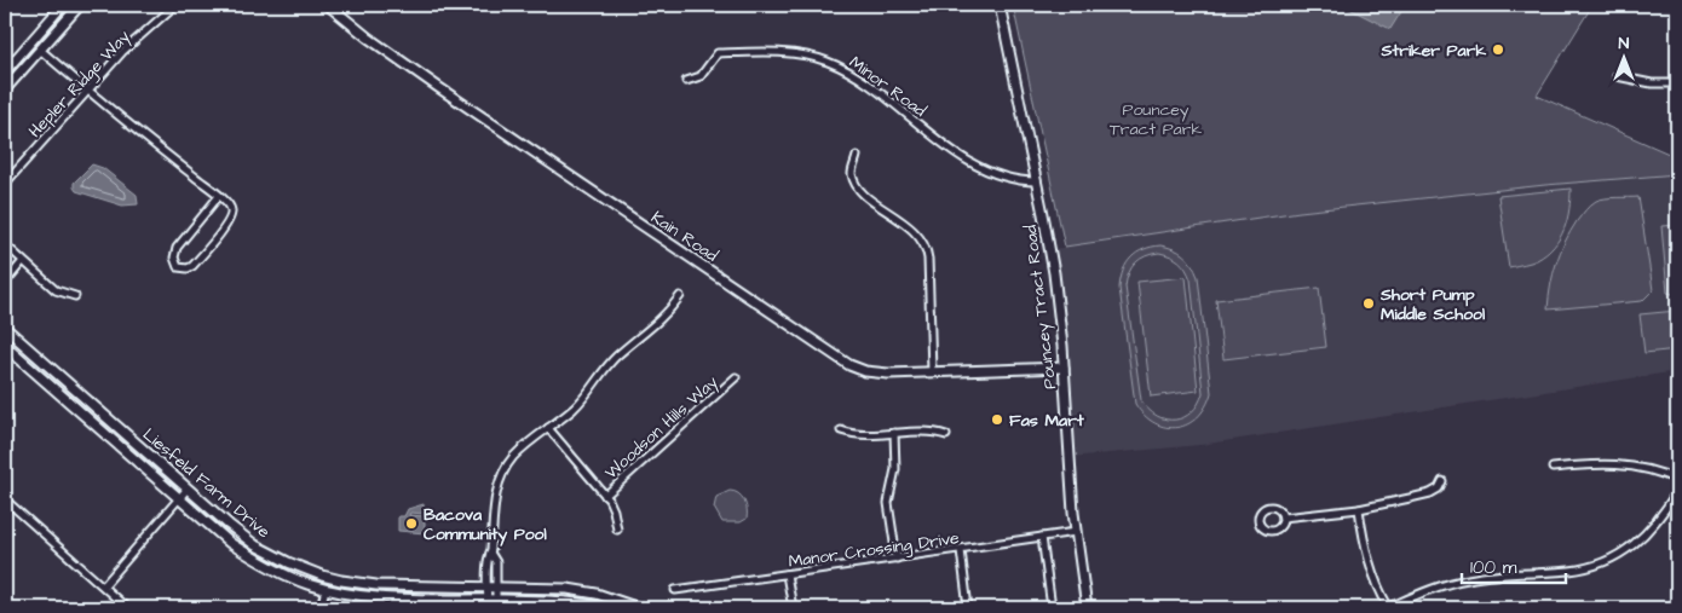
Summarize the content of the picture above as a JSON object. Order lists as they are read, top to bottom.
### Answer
{
  "streets": {
    "street": [
      "Hepler Ridge Way",
      "Minor Road",
      "Kain Road",
      "Pouncey Tract Road",
      "Woodson Hills Way",
      "Liesfeld Farm Drive",
      "Manor Crossing Drive"
    ]
  },
  "crossings": [
    ["Minor Road", "Pouncey Tract Road"],
    ["Kain Road", "Pouncey Tract Road"],
    ["Pouncey Tract Road", "Manor Crossing Drive"]
  ],
  "parks": ["Pouncey Tract Park"],
  "places": [
    "Striker Park",
    "Short Pump Middle School",
    "Fas Mart",
    "Bacova Community Pool"
  ],
  "scale_bar": "100 m",
  "north": "top"
}
